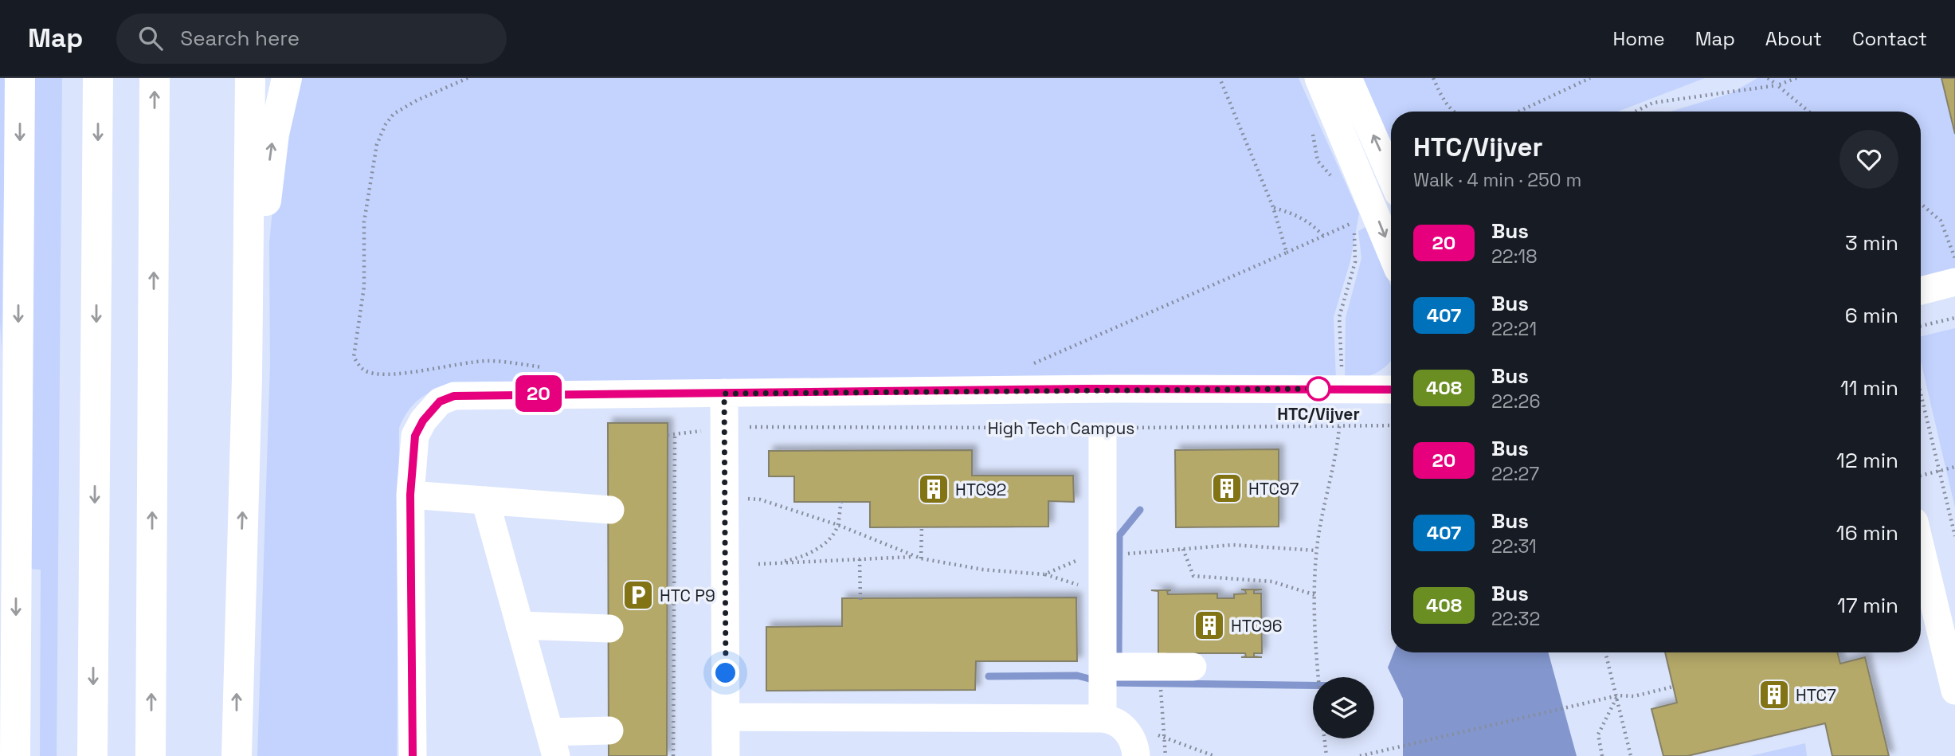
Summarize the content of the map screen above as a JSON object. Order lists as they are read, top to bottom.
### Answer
{
  "streets": {
    "path": ["High Tech Campus"]
  },
  "places": {
    "other": ["HTC/Vijver"],
    "building": [
      "HTC97",
      "HTC92",
      "HTC96",
      "HTC7"
    ],
    "parking": ["HTC P9"]
  },
  "lines": ["bus line 20"],
  "page": {
    "header": "Map",
    "search": "Search here",
    "nav": [
      "Home",
      "Map",
      "About",
      "Contact"
    ],
    "on_map": "20",
    "heading": ["HTC/Vijver", "Walk · 4 min · 250 m"],
    "list": [
      {
        "mark": "20",
        "name": "Bus",
        "note": "22:18",
        "value": "3 min"
      },
      {
        "mark": "407",
        "name": "Bus",
        "note": "22:21",
        "value": "6 min"
      },
      {
        "mark": "408",
        "name": "Bus",
        "note": "22:26",
        "value": "11 min"
      },
      {
        "mark": "20",
        "name": "Bus",
        "note": "22:27",
        "value": "12 min"
      },
      {
        "mark": "407",
        "name": "Bus",
        "note": "22:31",
        "value": "16 min"
      },
      {
        "mark": "408",
        "name": "Bus",
        "note": "22:32",
        "value": "17 min"
      }
    ]
  }
}
